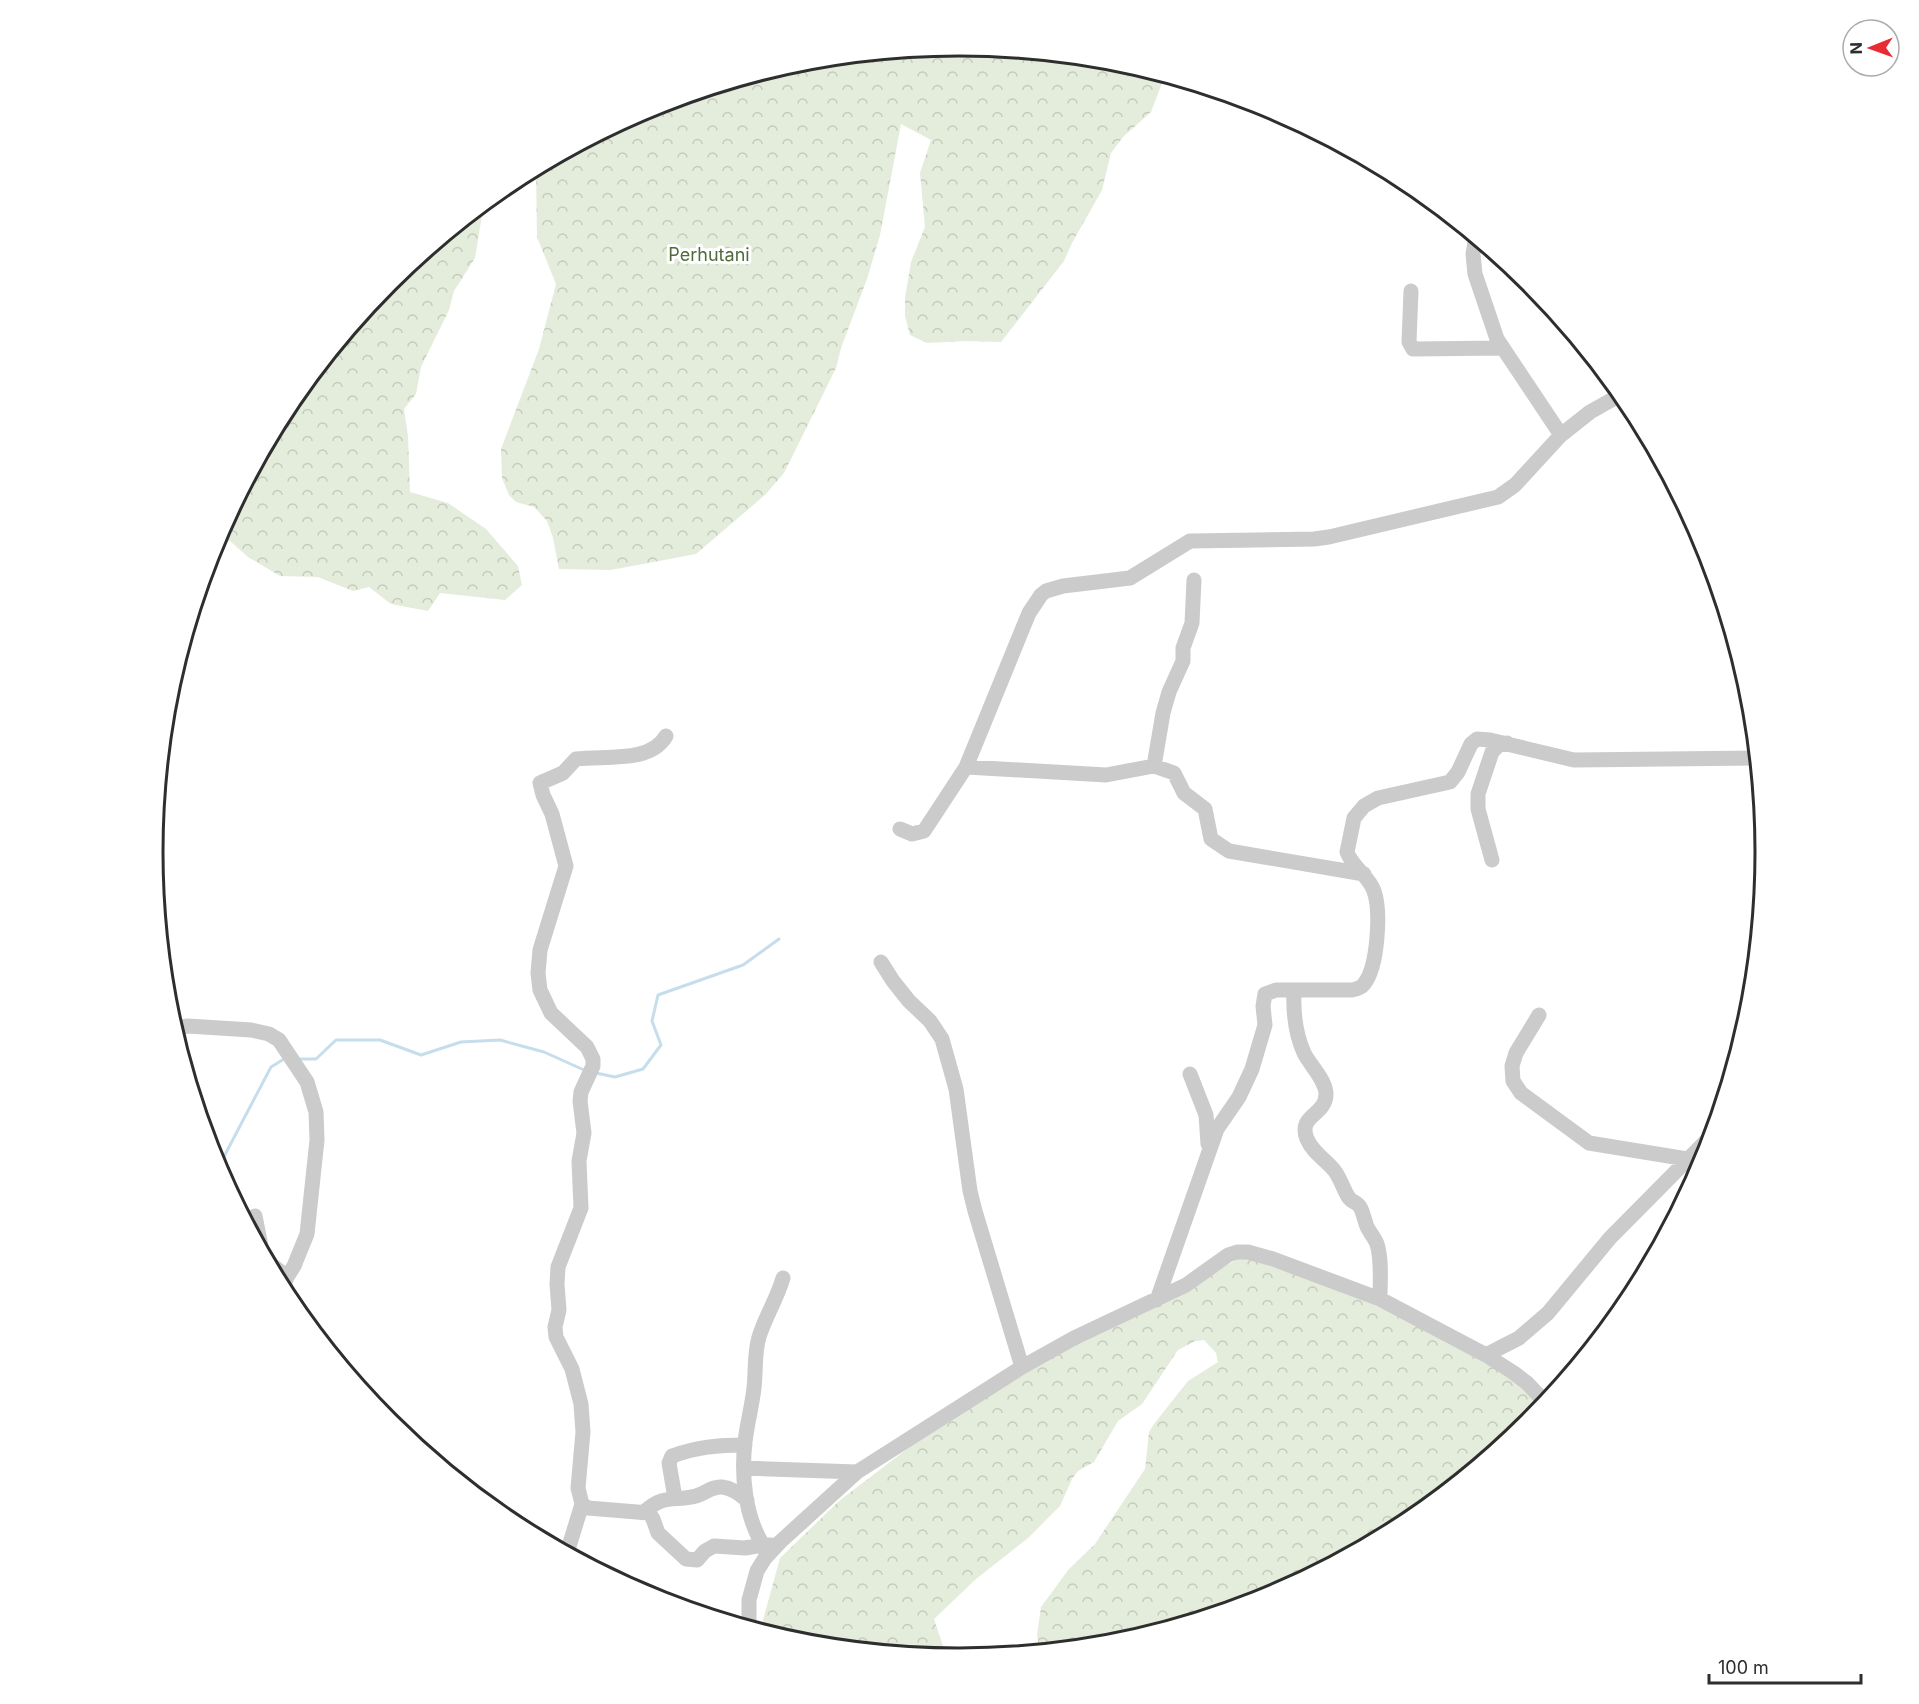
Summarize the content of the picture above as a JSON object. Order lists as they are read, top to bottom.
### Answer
{
  "parks": ["Perhutani"],
  "scale_bar": "100 m",
  "north": "left"
}
